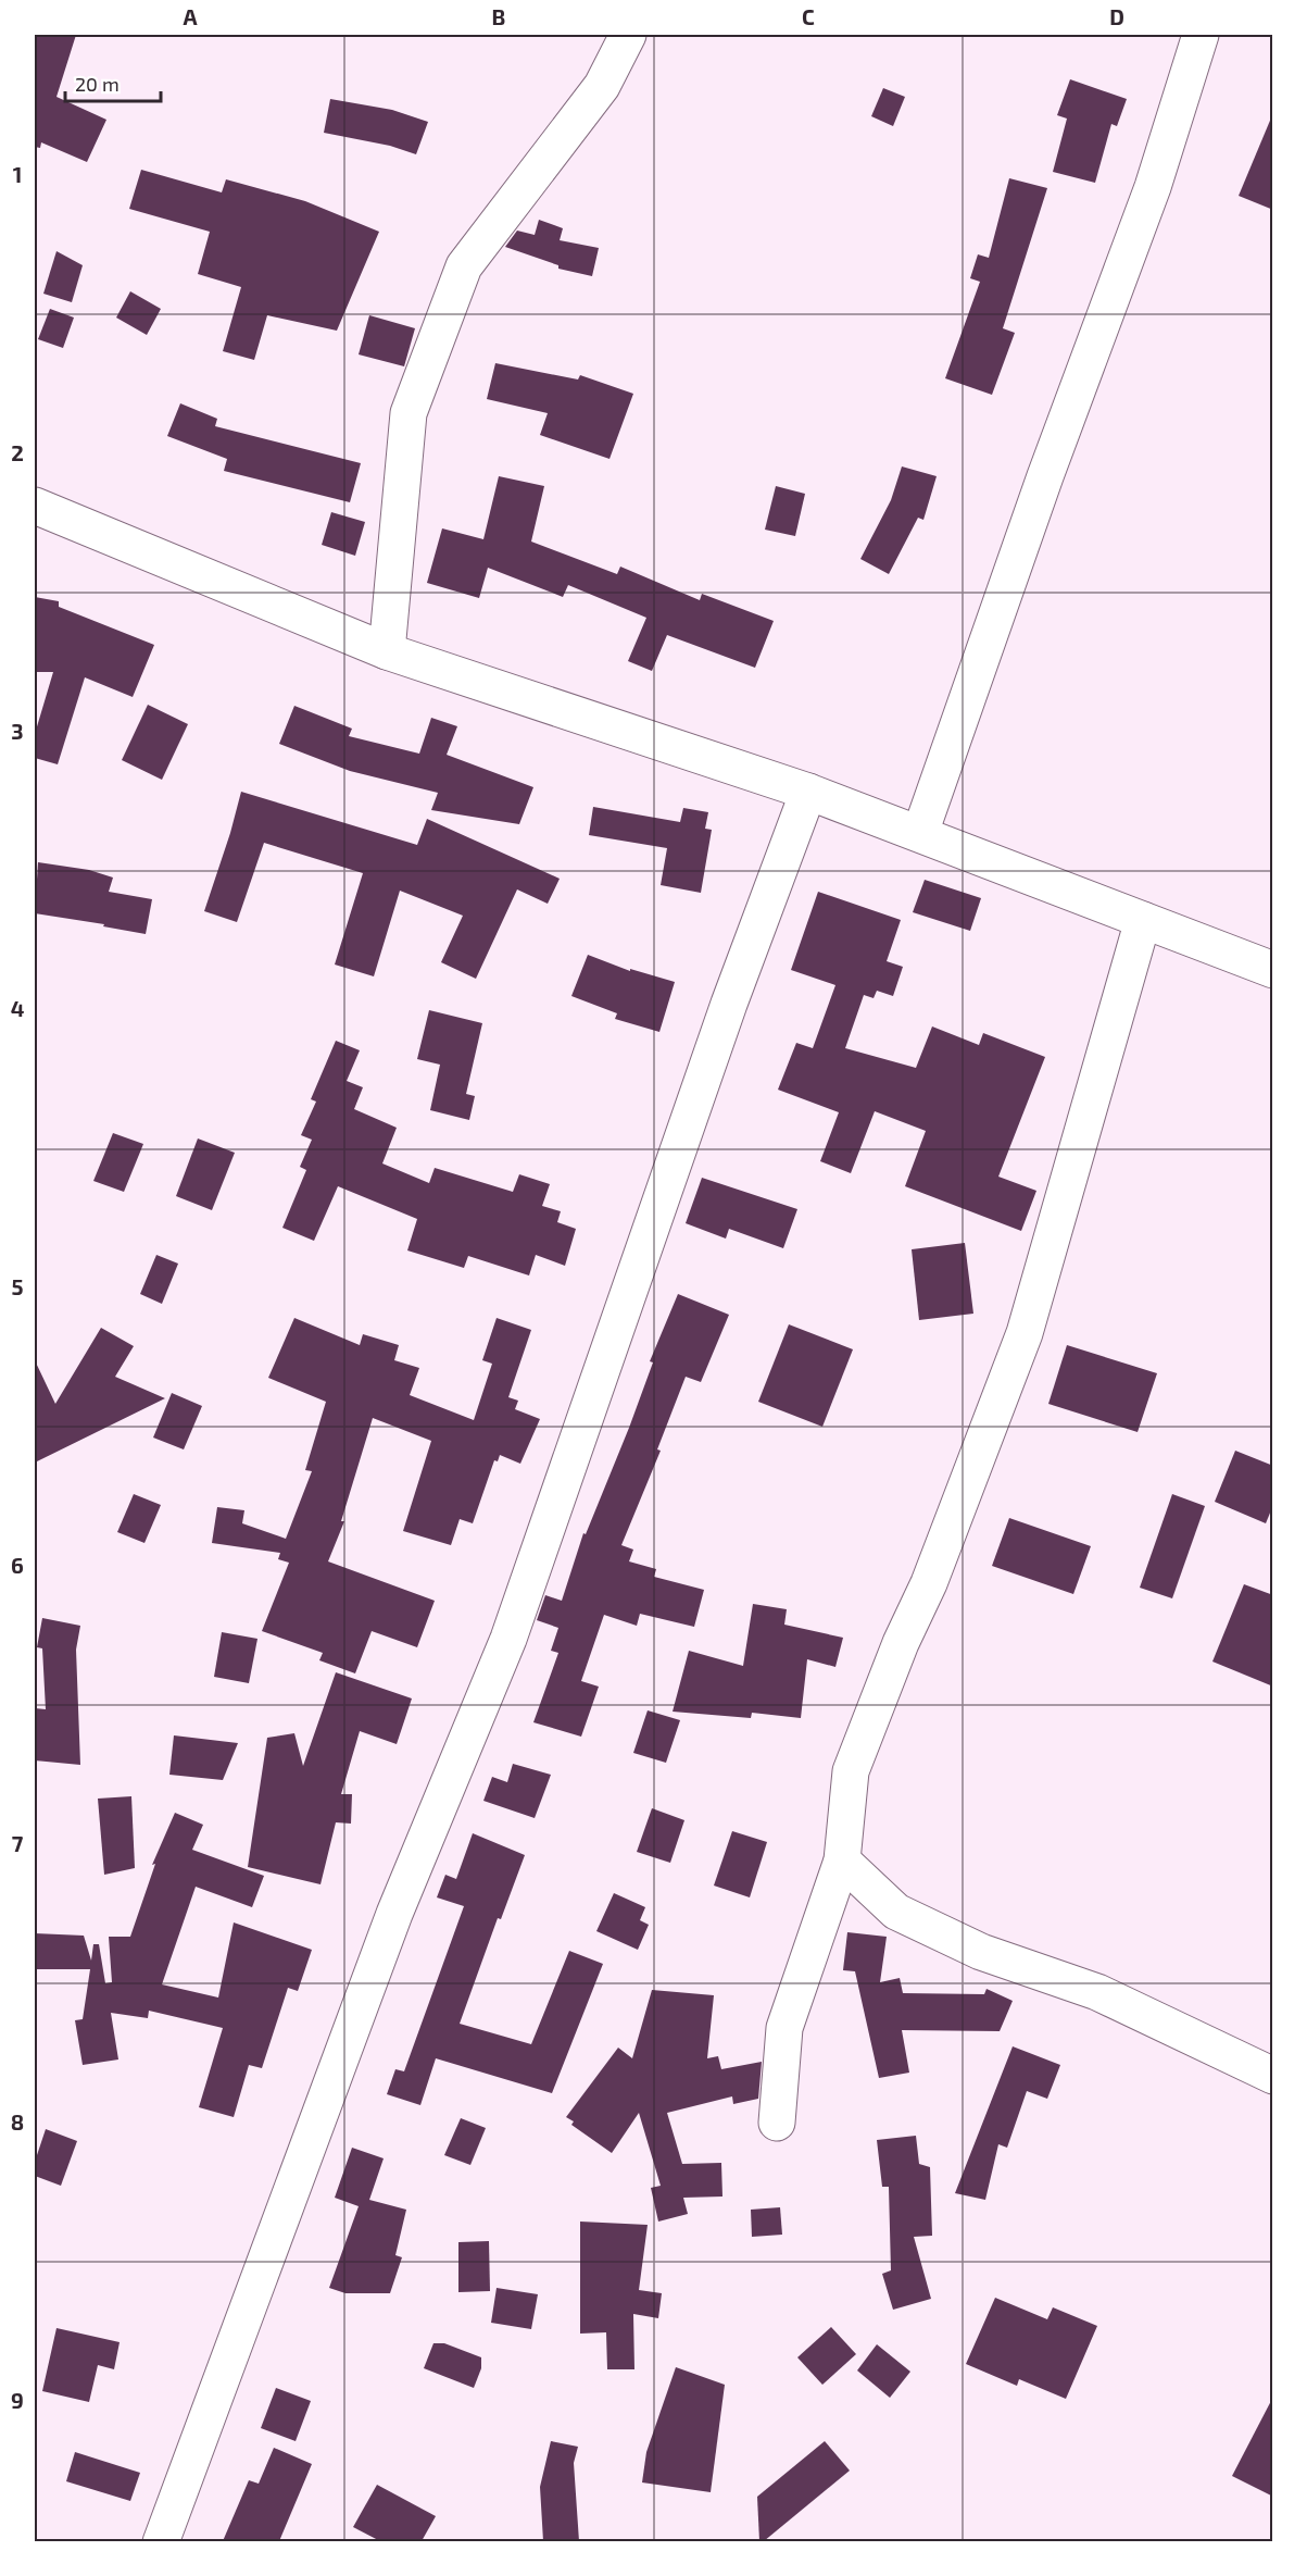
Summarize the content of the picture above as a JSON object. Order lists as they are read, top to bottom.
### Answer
{
  "scale_bar": "20 m",
  "grid": {
    "columns": [
      "A",
      "B",
      "C",
      "D"
    ],
    "rows": [
      "1",
      "2",
      "3",
      "4",
      "5",
      "6",
      "7",
      "8",
      "9"
    ]
  }
}
